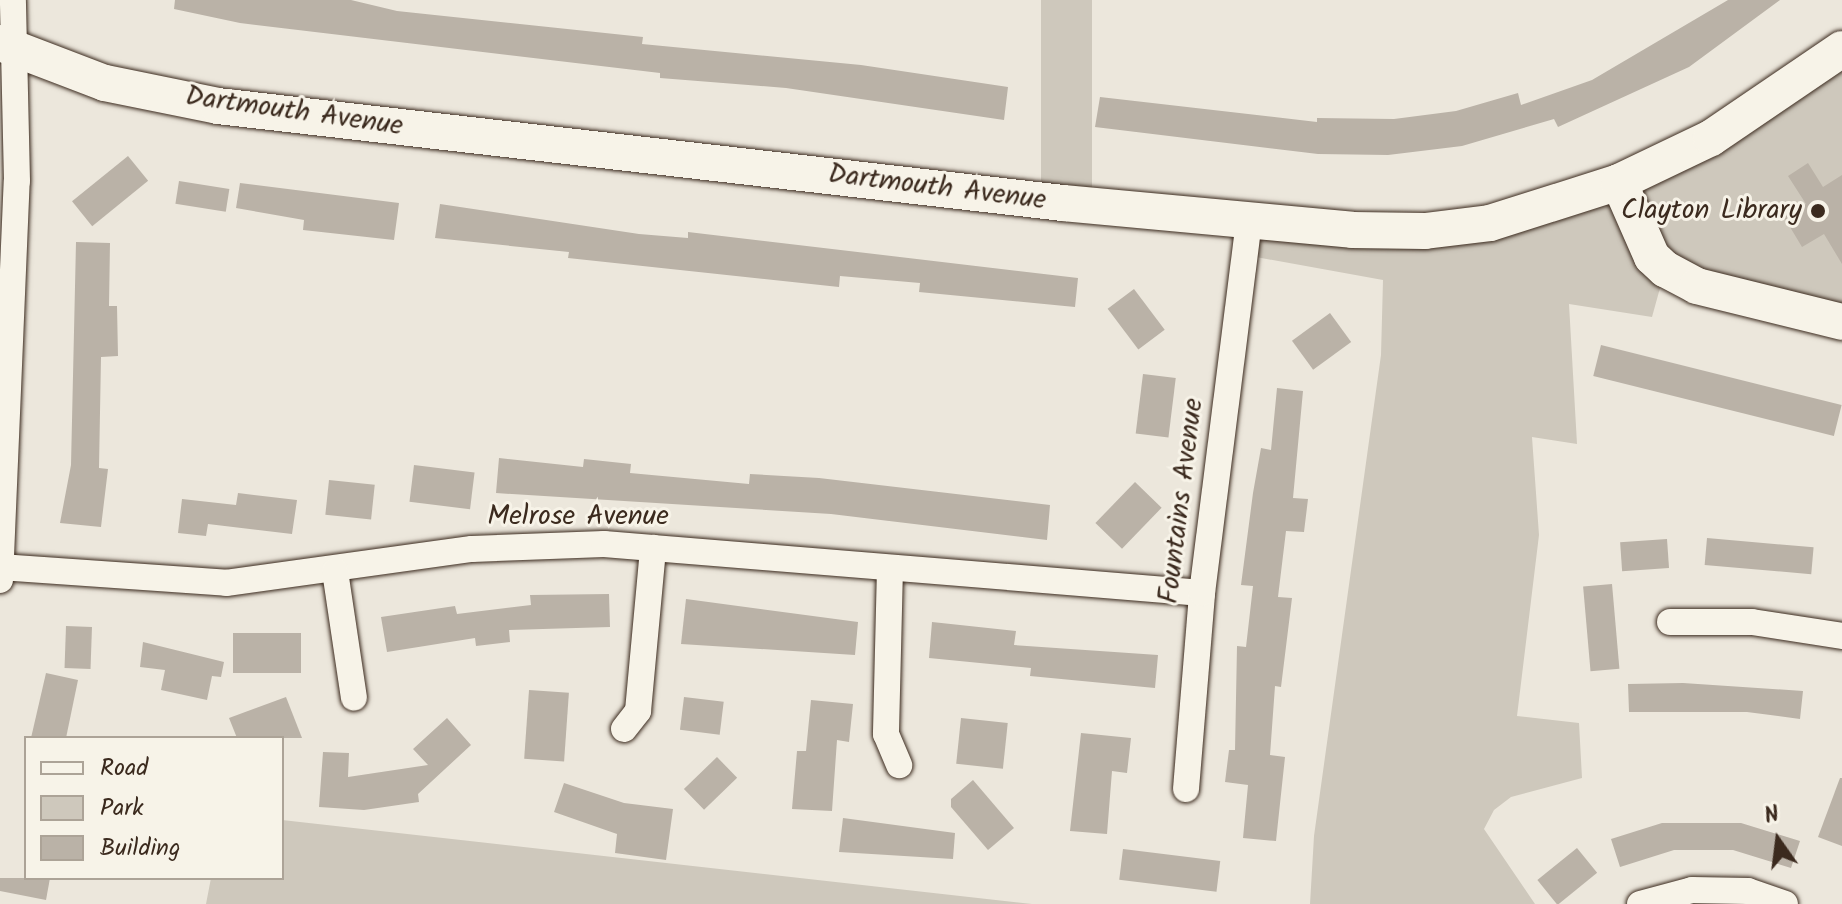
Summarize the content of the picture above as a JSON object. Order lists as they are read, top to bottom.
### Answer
{
  "streets": {
    "street": ["Dartmouth Avenue", "Fountains Avenue", "Melrose Avenue"]
  },
  "crossings": [
    ["Dartmouth Avenue", "Fountains Avenue"],
    ["Fountains Avenue", "Melrose Avenue"]
  ],
  "places": ["Clayton Library"],
  "legend": ["Road", "Park", "Building"],
  "north": "top"
}
